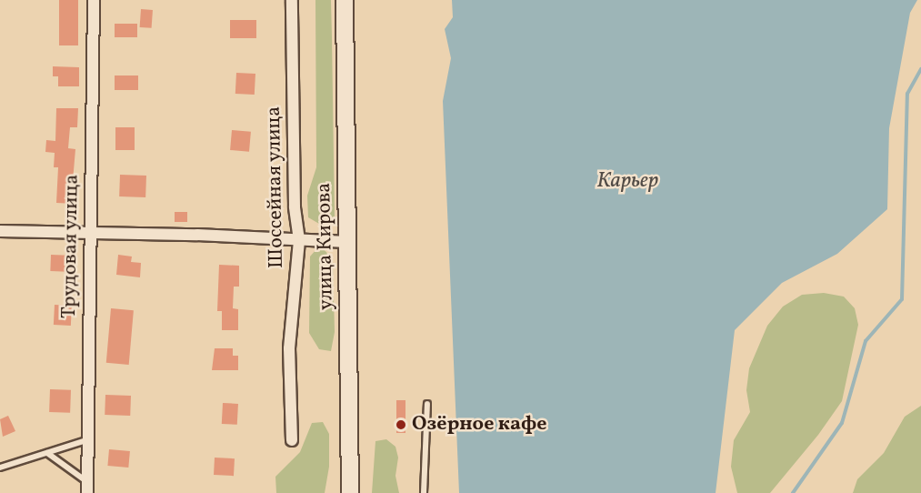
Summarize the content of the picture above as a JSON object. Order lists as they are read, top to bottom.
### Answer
{
  "streets": {
    "main road": ["улица Кирова"],
    "street": ["Шоссейная улица", "Трудовая улица"]
  },
  "water": ["Карьер"],
  "places": ["Озёрное кафе"]
}
